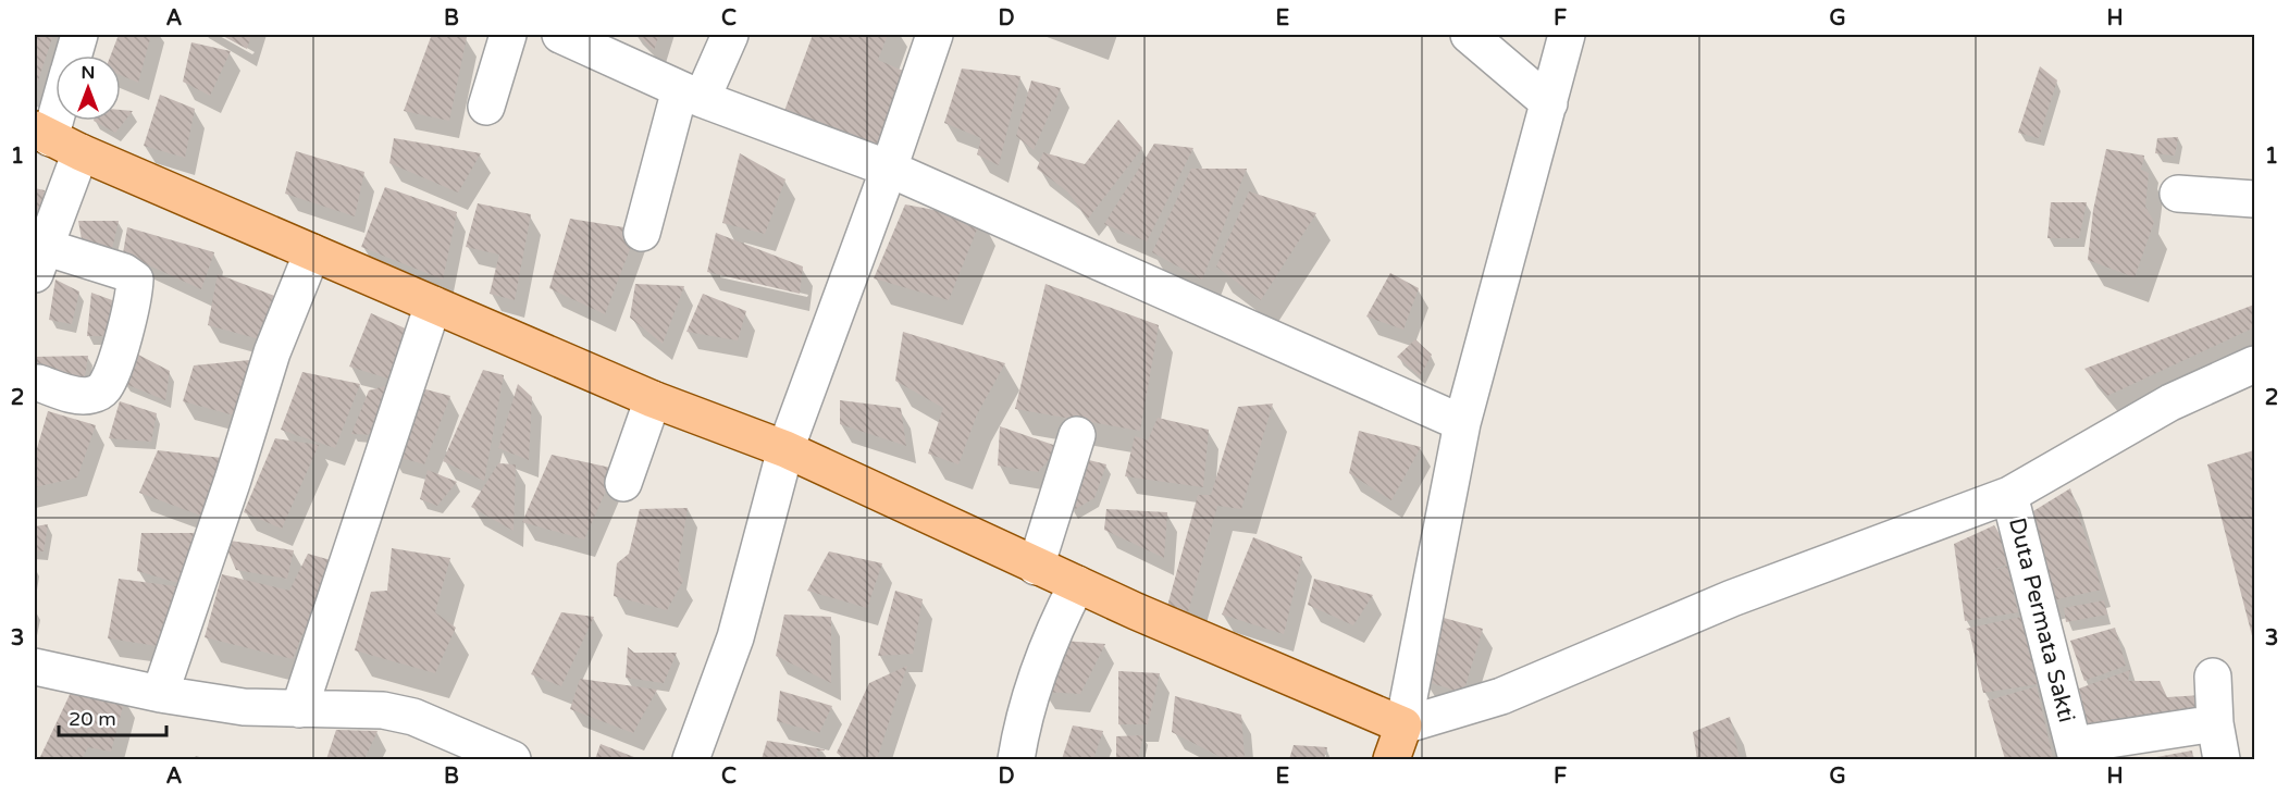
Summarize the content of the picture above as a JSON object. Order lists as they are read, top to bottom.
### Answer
{
  "streets": {
    "street": ["Duta Permata Sakti"]
  },
  "scale_bar": "20 m",
  "north": "top",
  "grid": {
    "columns": [
      "A",
      "B",
      "C",
      "D",
      "E",
      "F",
      "G",
      "H"
    ],
    "rows": ["1", "2", "3"]
  }
}
